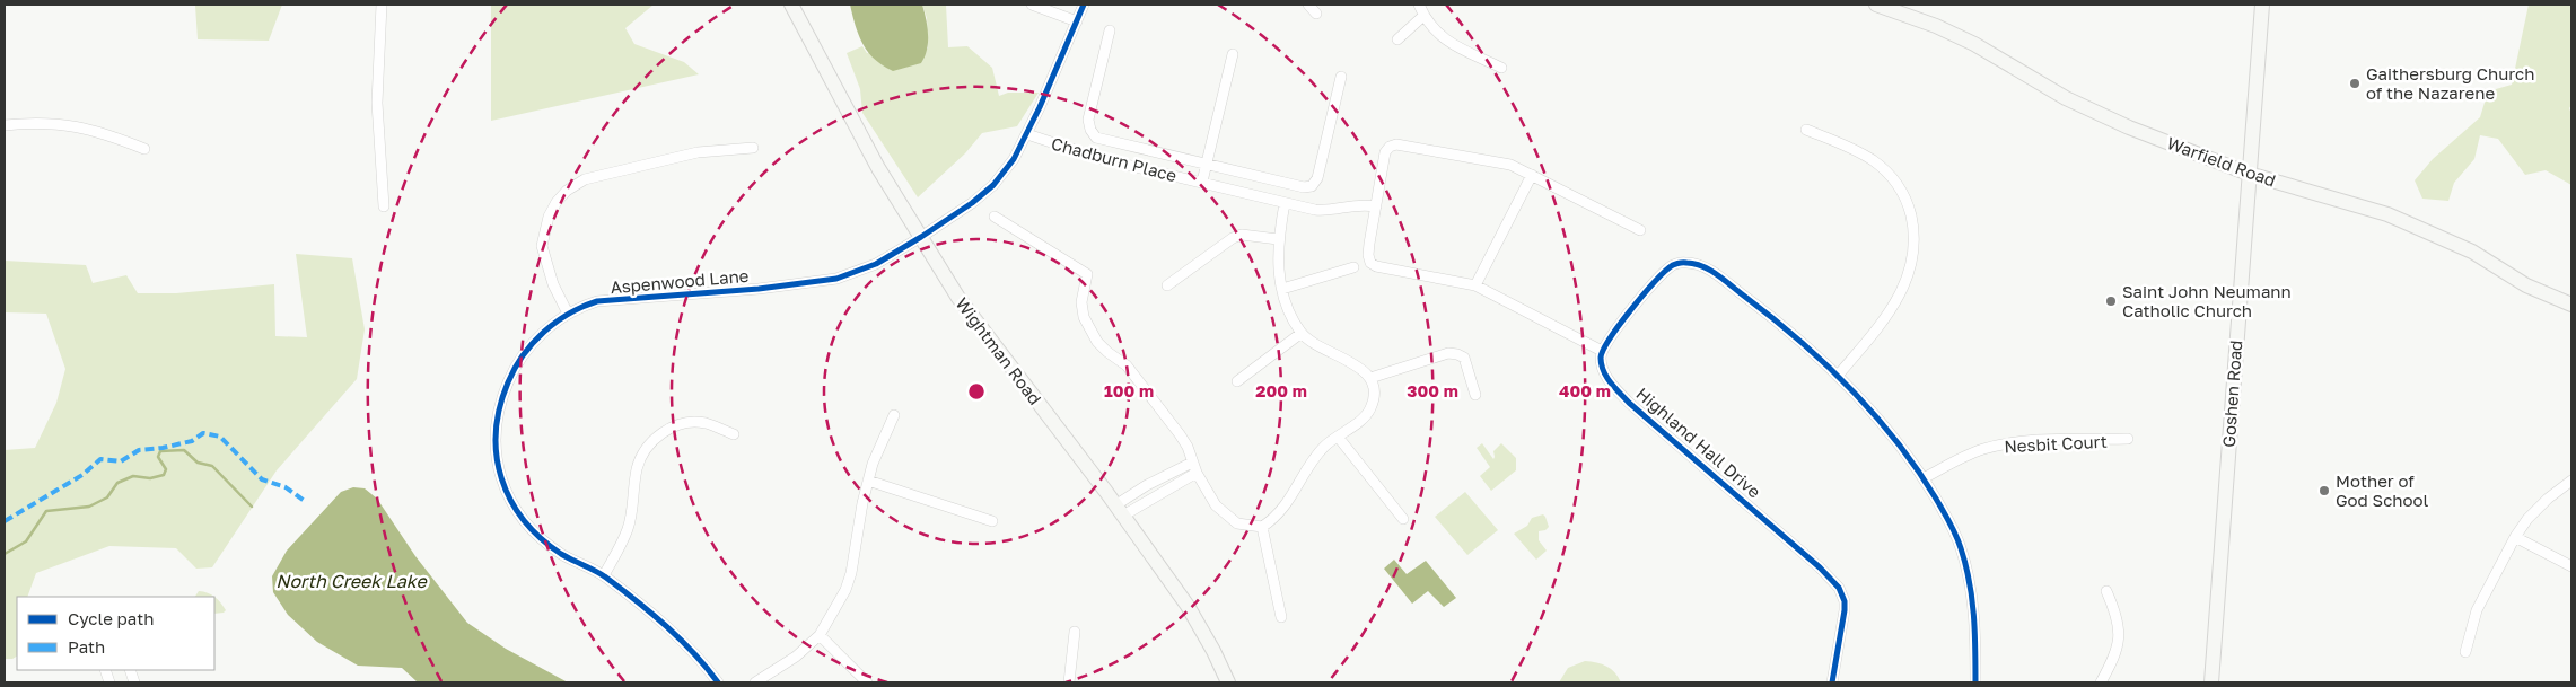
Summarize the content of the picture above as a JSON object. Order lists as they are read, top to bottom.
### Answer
{
  "streets": {
    "street": [
      "Chadburn Place",
      "Warfield Road",
      "Aspenwood Lane",
      "Wightman Road",
      "Goshen Road",
      "Highland Hall Drive",
      "Nesbit Court"
    ]
  },
  "crossings": [
    ["Chadburn Place", "Aspenwood Lane"],
    ["Warfield Road", "Goshen Road"],
    ["Aspenwood Lane", "Wightman Road"]
  ],
  "water": ["North Creek Lake"],
  "places": ["Gaithersburg Church of the Nazarene", "Saint John Neumann Catholic Church", "Mother of God School"],
  "legend": ["Cycle path", "Path"],
  "rings": [
    "100 m",
    "200 m",
    "300 m",
    "400 m"
  ]
}
